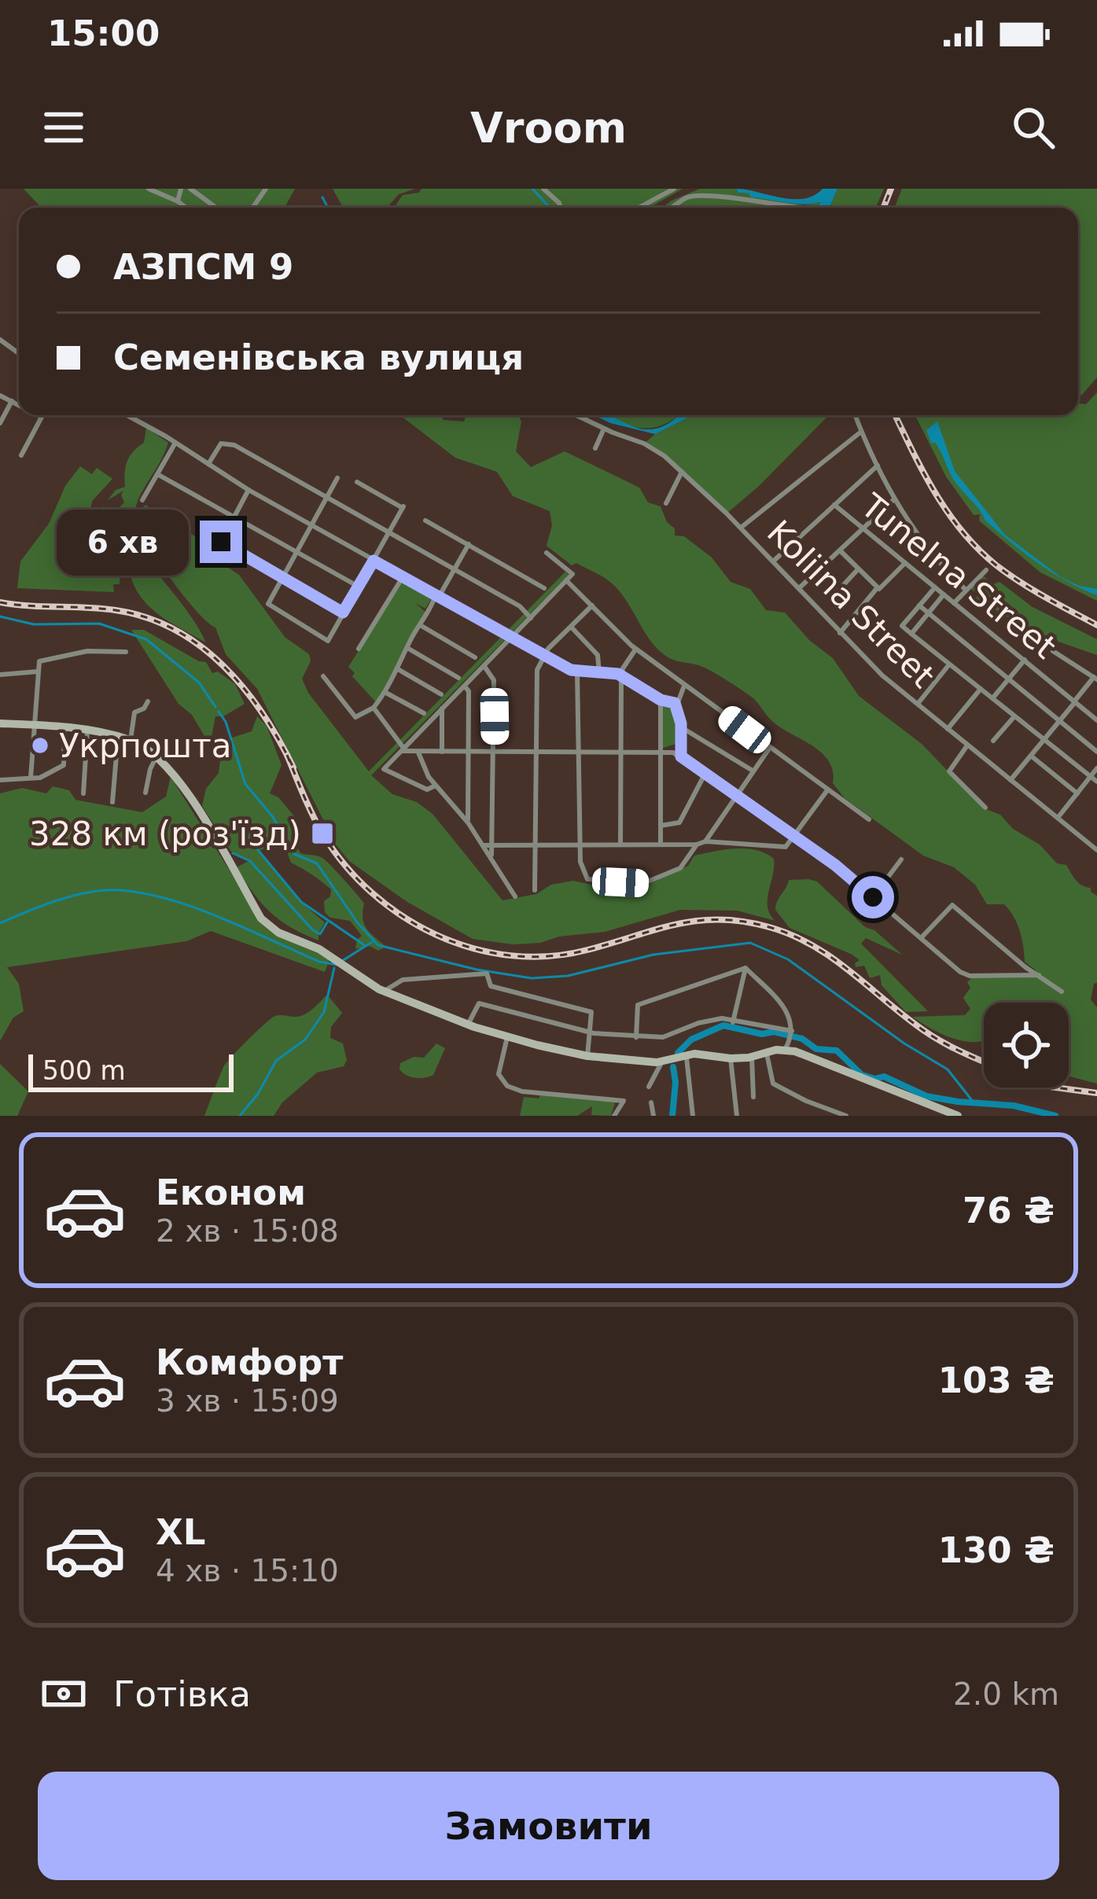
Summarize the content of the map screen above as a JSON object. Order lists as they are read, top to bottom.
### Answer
{
  "streets": {
    "street": ["Tunelna Street", "Koliina Street"]
  },
  "places": {
    "other": ["Укрпошта"],
    "transit": ["328 км (роз'їзд)"]
  },
  "scale_bar": "500 m",
  "page": {
    "status": "15:00",
    "header": "Vroom",
    "banner": ["АЗПСМ 9", "Семенівська вулиця"],
    "bubble": "6 хв",
    "scale": "500 m",
    "list": [
      {
        "name": "Економ",
        "note": "2 хв · 15:08",
        "value": "76 ₴"
      },
      {
        "name": "Комфорт",
        "note": "3 хв · 15:09",
        "value": "103 ₴"
      },
      {
        "name": "XL",
        "note": "4 хв · 15:10",
        "value": "130 ₴"
      }
    ],
    "pay": ["Готівка", "2.0 km"],
    "buttons": "Замовити"
  }
}
